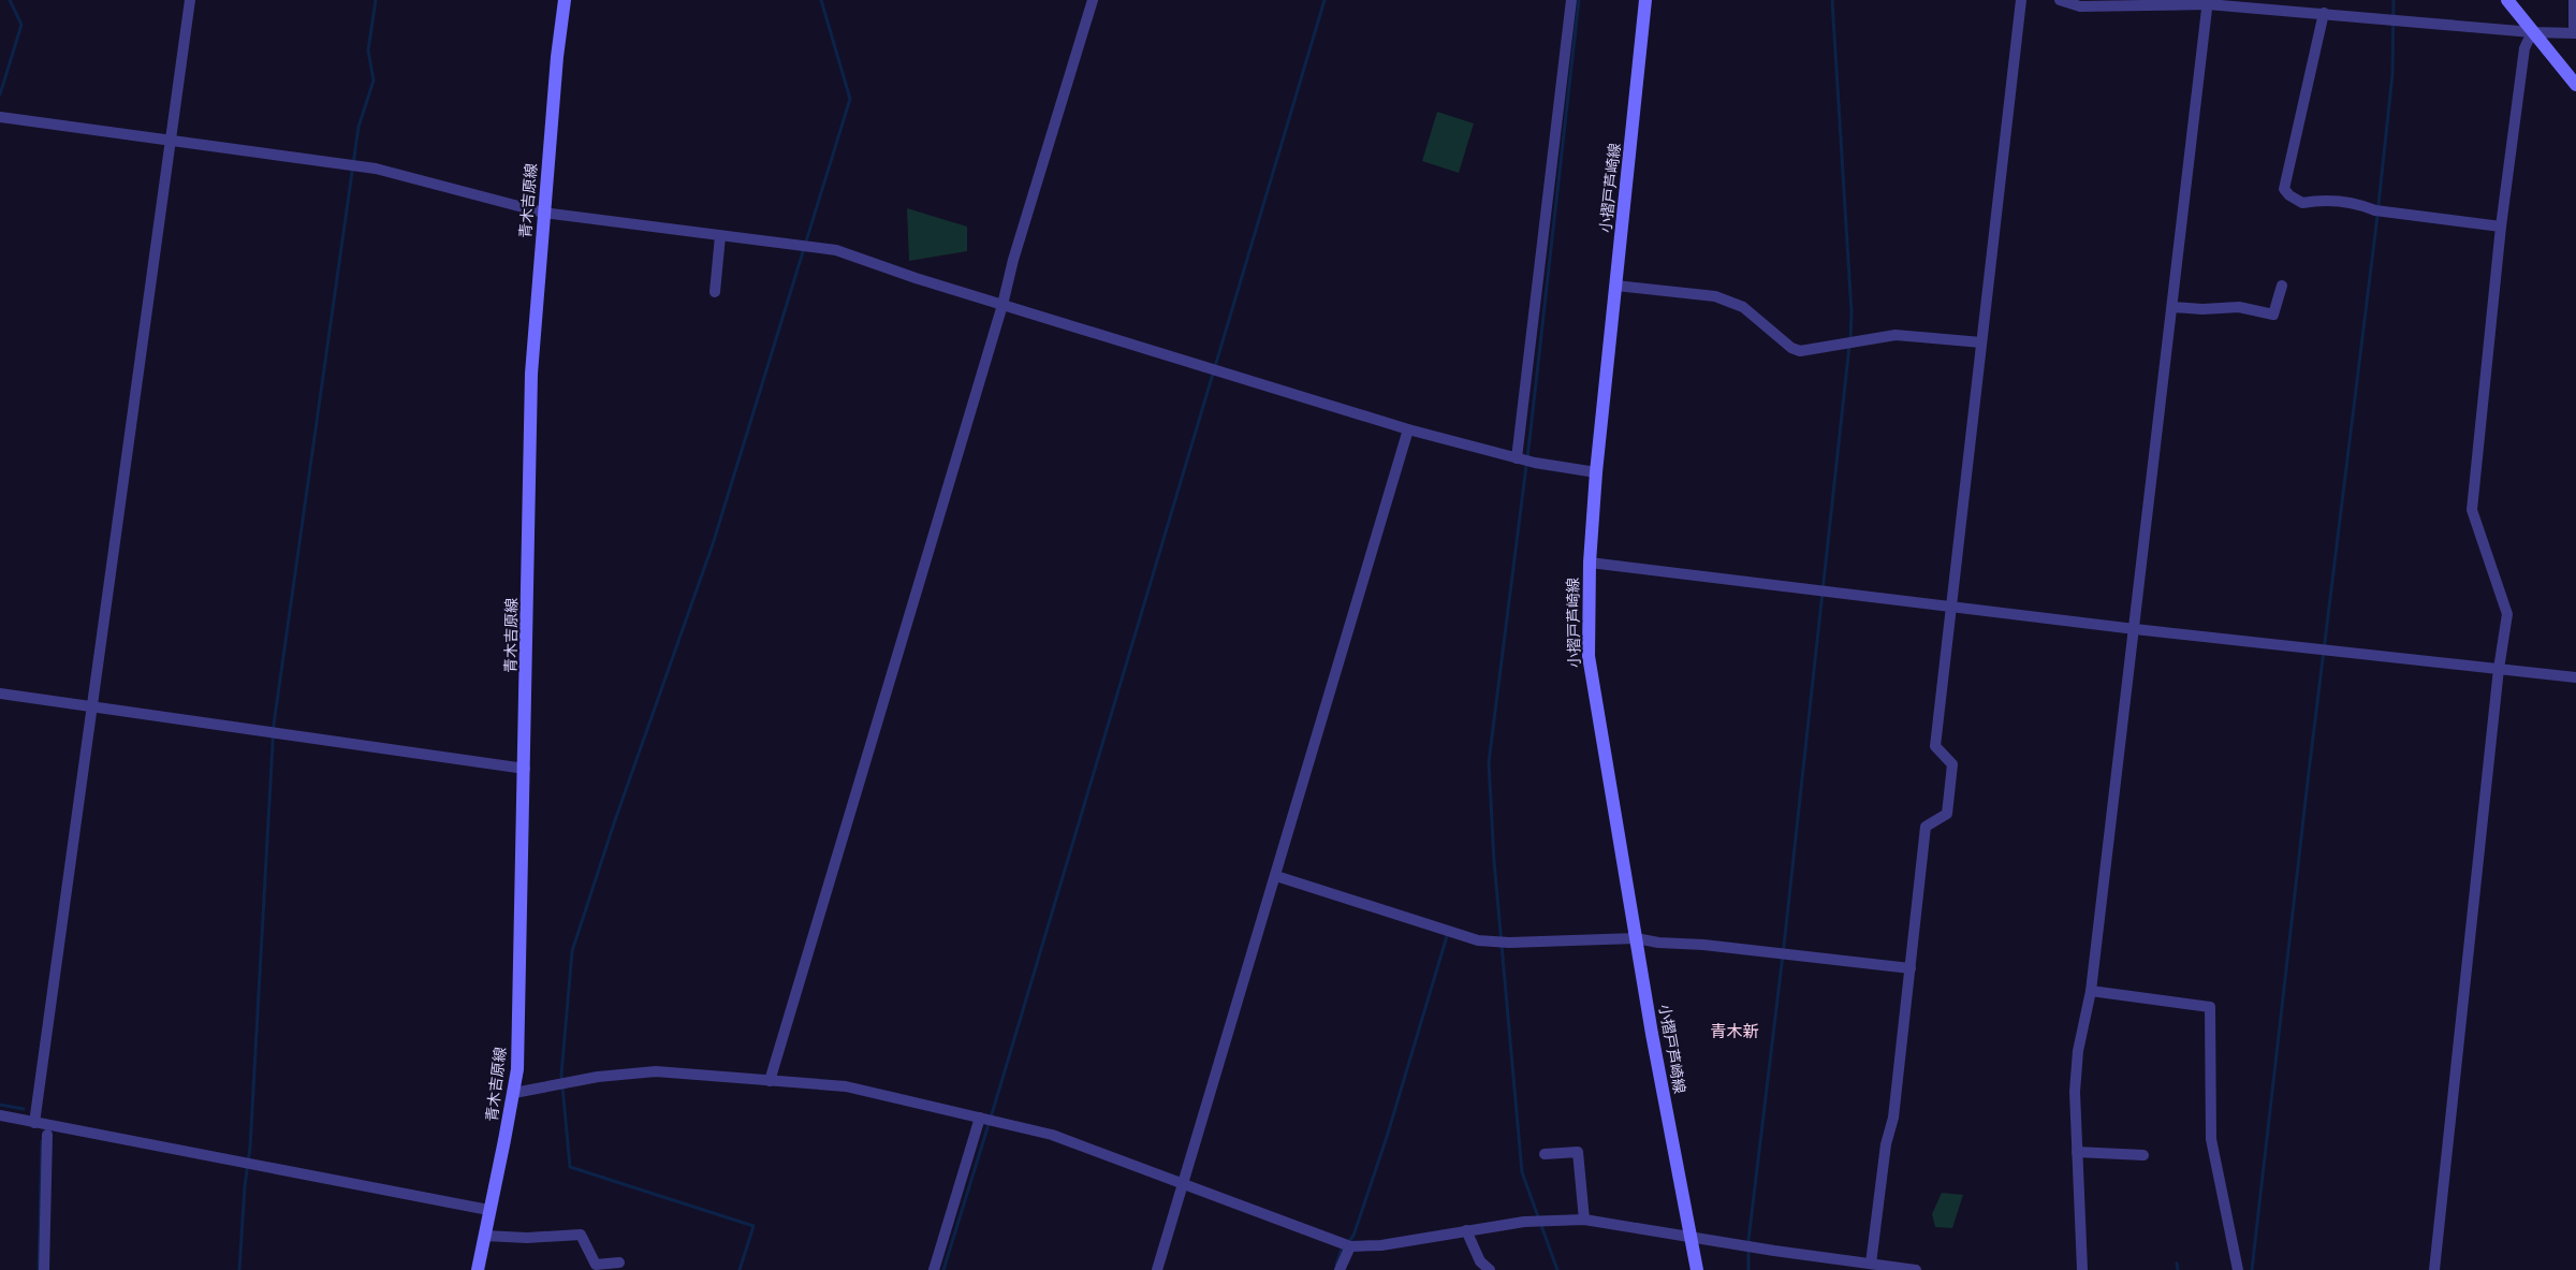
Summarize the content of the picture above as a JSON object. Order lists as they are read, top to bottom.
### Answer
{
  "streets": {
    "main road": ["小摺戸芦崎線", "青木吉原線"]
  },
  "districts": ["青木新"]
}
